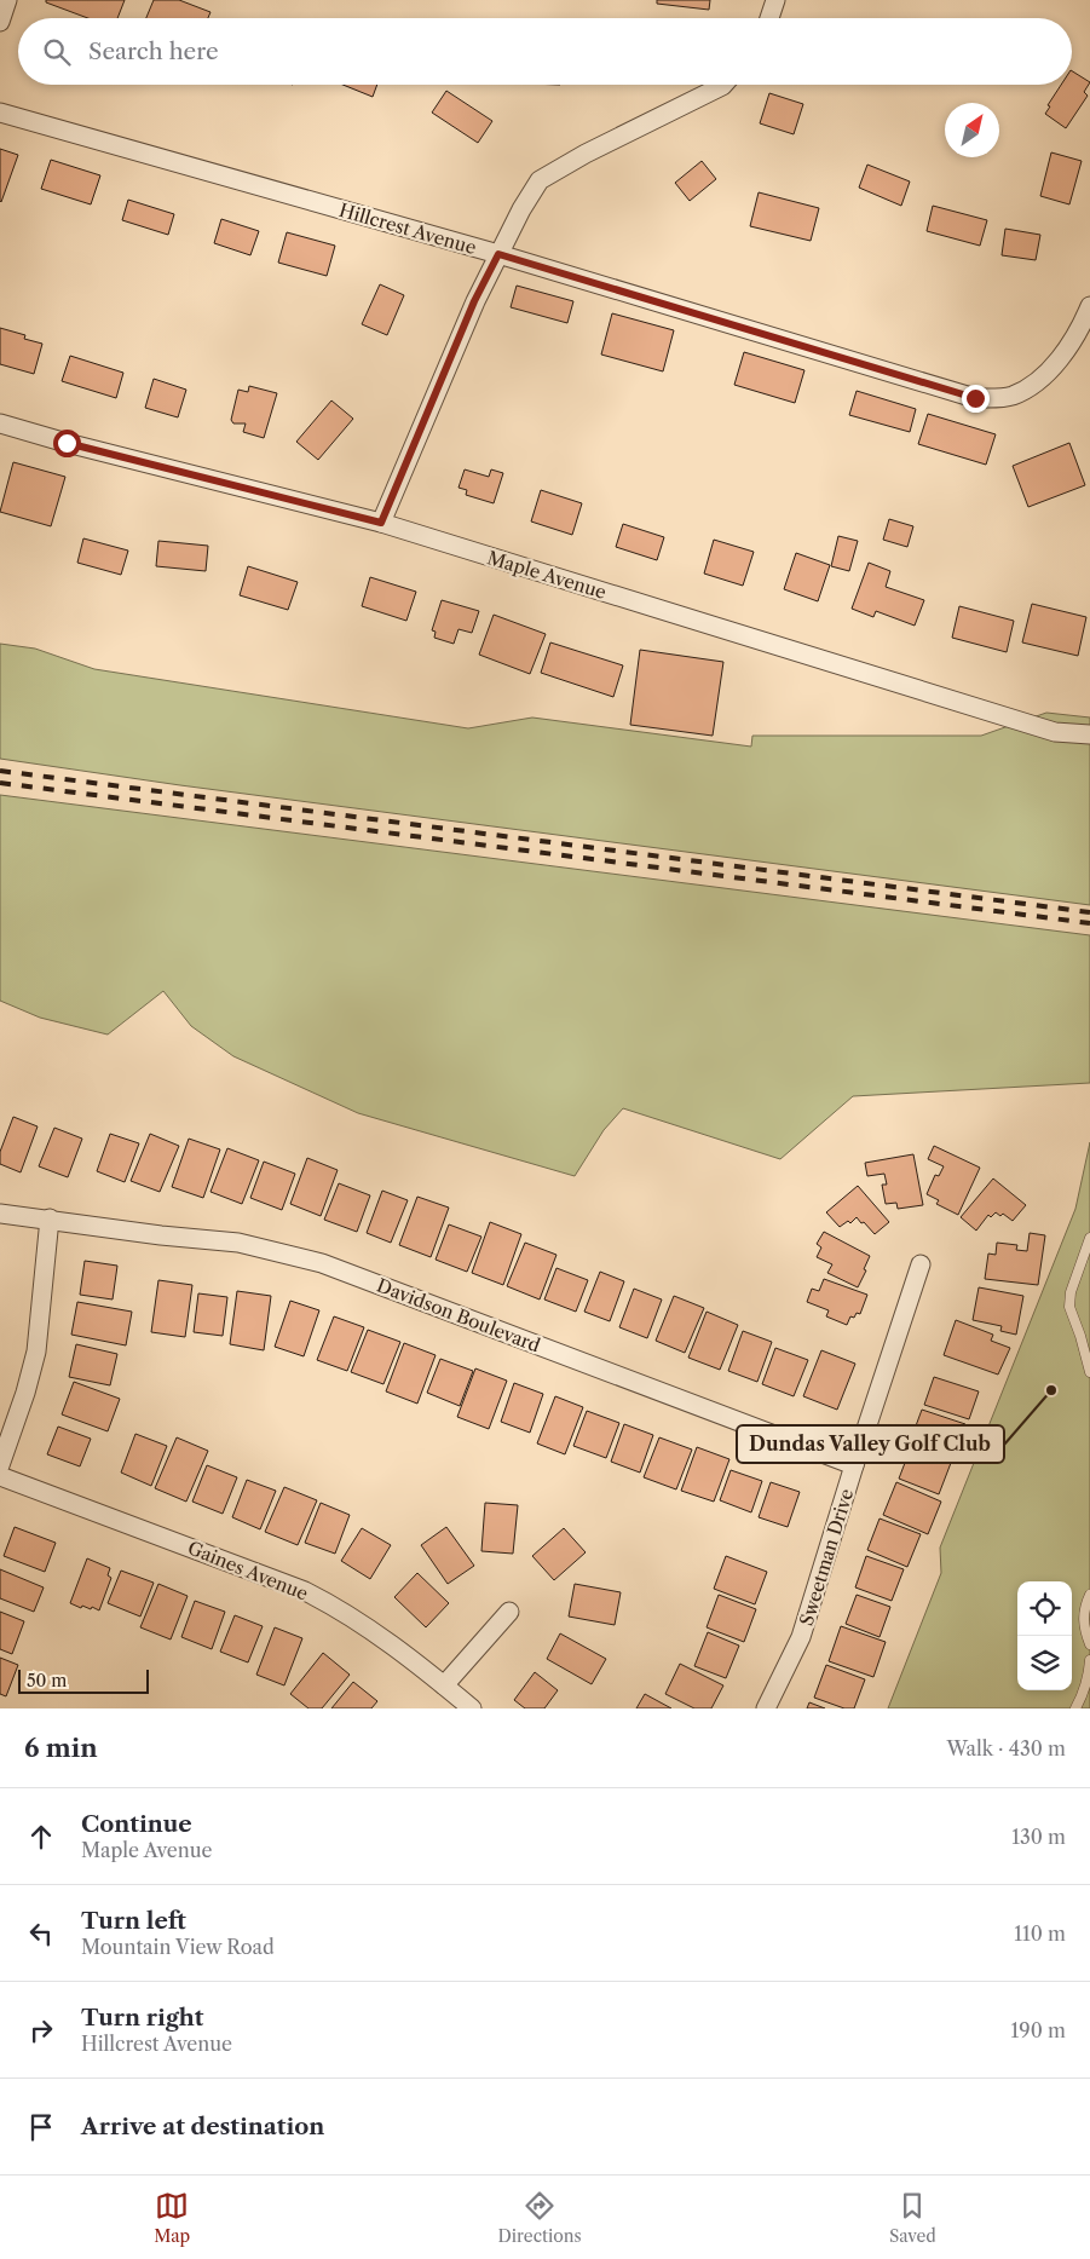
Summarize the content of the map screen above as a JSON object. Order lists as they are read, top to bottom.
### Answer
{
  "streets": {
    "street": [
      "Hillcrest Avenue",
      "Maple Avenue",
      "Davidson Boulevard",
      "Sweetman Drive",
      "Gaines Avenue"
    ]
  },
  "crossings": [
    ["Davidson Boulevard", "Sweetman Drive"]
  ],
  "places": ["Dundas Valley Golf Club"],
  "scale_bar": "50 m",
  "north": "top right",
  "page": {
    "search": "Search here",
    "scale": "50 m",
    "heading": ["6 min", "Walk · 430 m"],
    "list": [
      ["Continue", "Maple Avenue", "130 m"],
      ["Turn left", "Mountain View Road", "110 m"],
      ["Turn right", "Hillcrest Avenue", "190 m"],
      "Arrive at destination"
    ],
    "nav": ["Map", "Directions", "Saved"]
  }
}
